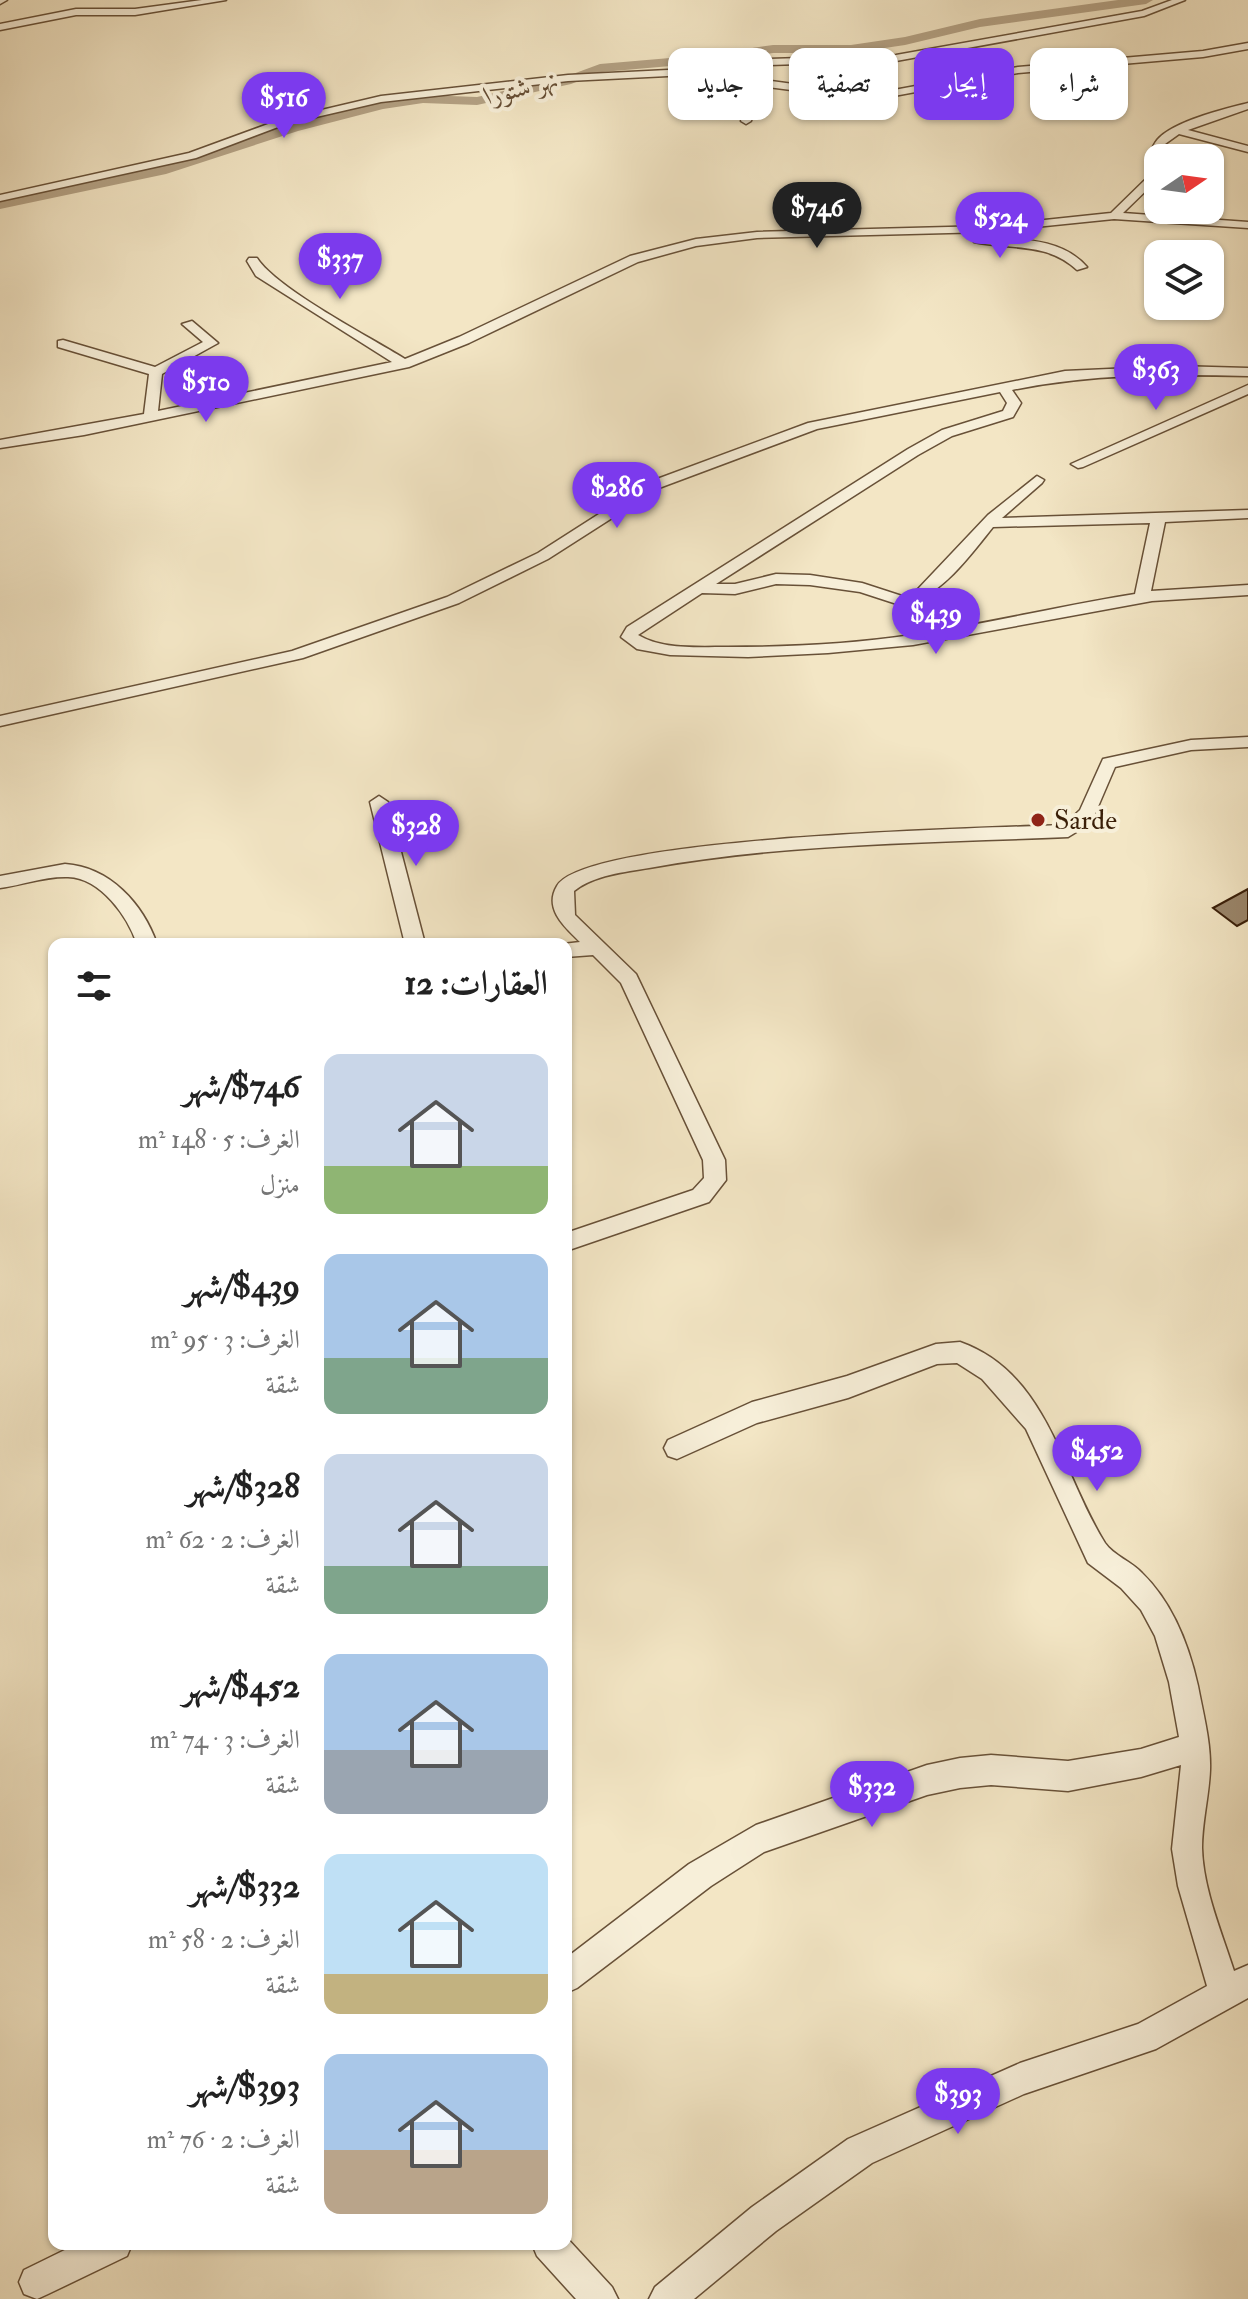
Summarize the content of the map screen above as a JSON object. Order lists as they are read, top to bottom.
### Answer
{
  "water": ["نهر شتورا"],
  "places": ["Sarde"],
  "north": "right",
  "page": {
    "chip": [
      "شراء",
      "إيجار",
      "تصفية",
      "جديد"
    ],
    "price": [
      "$516",
      "$746",
      "$524",
      "$337",
      "$363",
      "$510",
      "$286",
      "$439",
      "$328",
      "$452",
      "$332",
      "$393"
    ],
    "heading": "العقارات: 12",
    "list": [
      {
        "name": "$746/شهر",
        "note": "الغرف: 5 · 148 m² · منزل"
      },
      {
        "name": "$439/شهر",
        "note": "الغرف: 3 · 95 m² · شقة"
      },
      {
        "name": "$328/شهر",
        "note": "الغرف: 2 · 62 m² · شقة"
      },
      {
        "name": "$452/شهر",
        "note": "الغرف: 3 · 74 m² · شقة"
      },
      {
        "name": "$332/شهر",
        "note": "الغرف: 2 · 58 m² · شقة"
      },
      {
        "name": "$393/شهر",
        "note": "الغرف: 2 · 76 m² · شقة"
      }
    ]
  }
}
